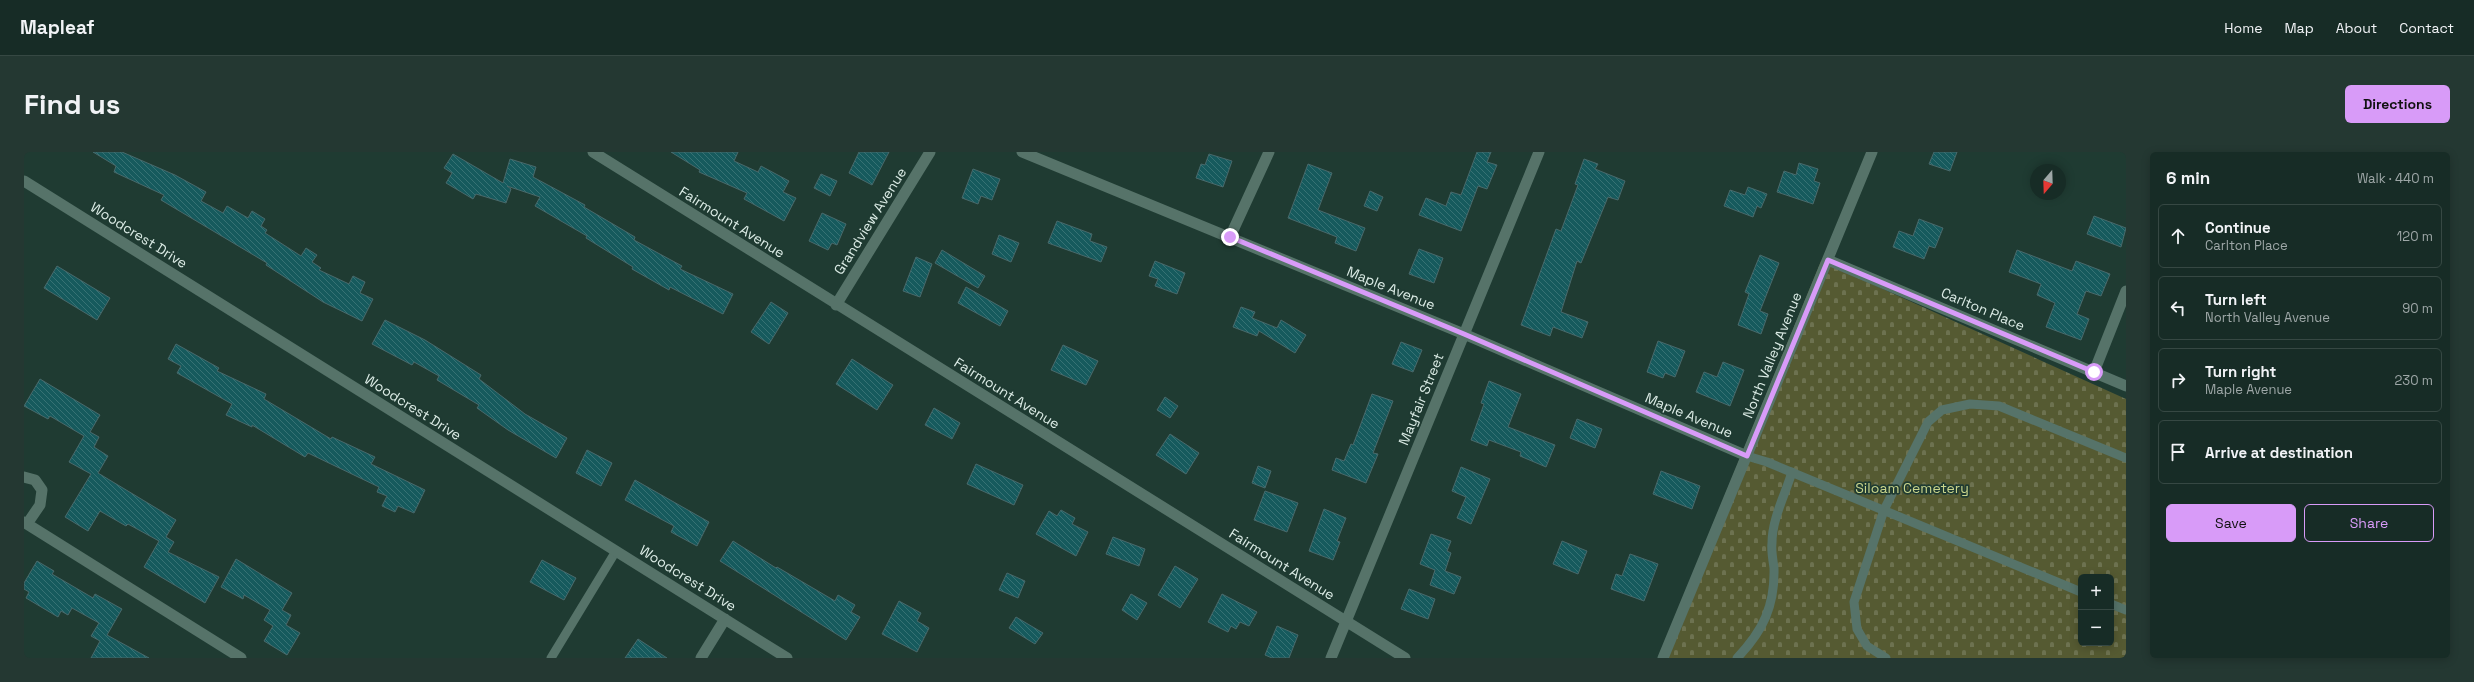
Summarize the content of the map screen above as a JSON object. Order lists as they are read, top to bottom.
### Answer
{
  "streets": {
    "street": [
      "Grandview Avenue",
      "Fairmount Avenue",
      "Woodcrest Drive",
      "Maple Avenue",
      "Carlton Place",
      "North Valley Avenue",
      "Mayfair Street"
    ]
  },
  "crossings": [
    ["Grandview Avenue", "Fairmount Avenue"],
    ["Fairmount Avenue", "Mayfair Street"],
    ["Maple Avenue", "North Valley Avenue"],
    ["Maple Avenue", "Mayfair Street"],
    ["Carlton Place", "North Valley Avenue"]
  ],
  "parks": ["Siloam Cemetery"],
  "north": "bottom",
  "page": {
    "header": "Mapleaf",
    "nav": [
      "Home",
      "Map",
      "About",
      "Contact"
    ],
    "buttons": [
      "Directions",
      ["Save", "Share"]
    ],
    "title": "Find us",
    "heading": ["6 min", "Walk · 440 m"],
    "list": [
      ["Continue", "Carlton Place", "120 m"],
      ["Turn left", "North Valley Avenue", "90 m"],
      ["Turn right", "Maple Avenue", "230 m"],
      "Arrive at destination"
    ],
    "map_buttons": ["+", "−"]
  }
}
